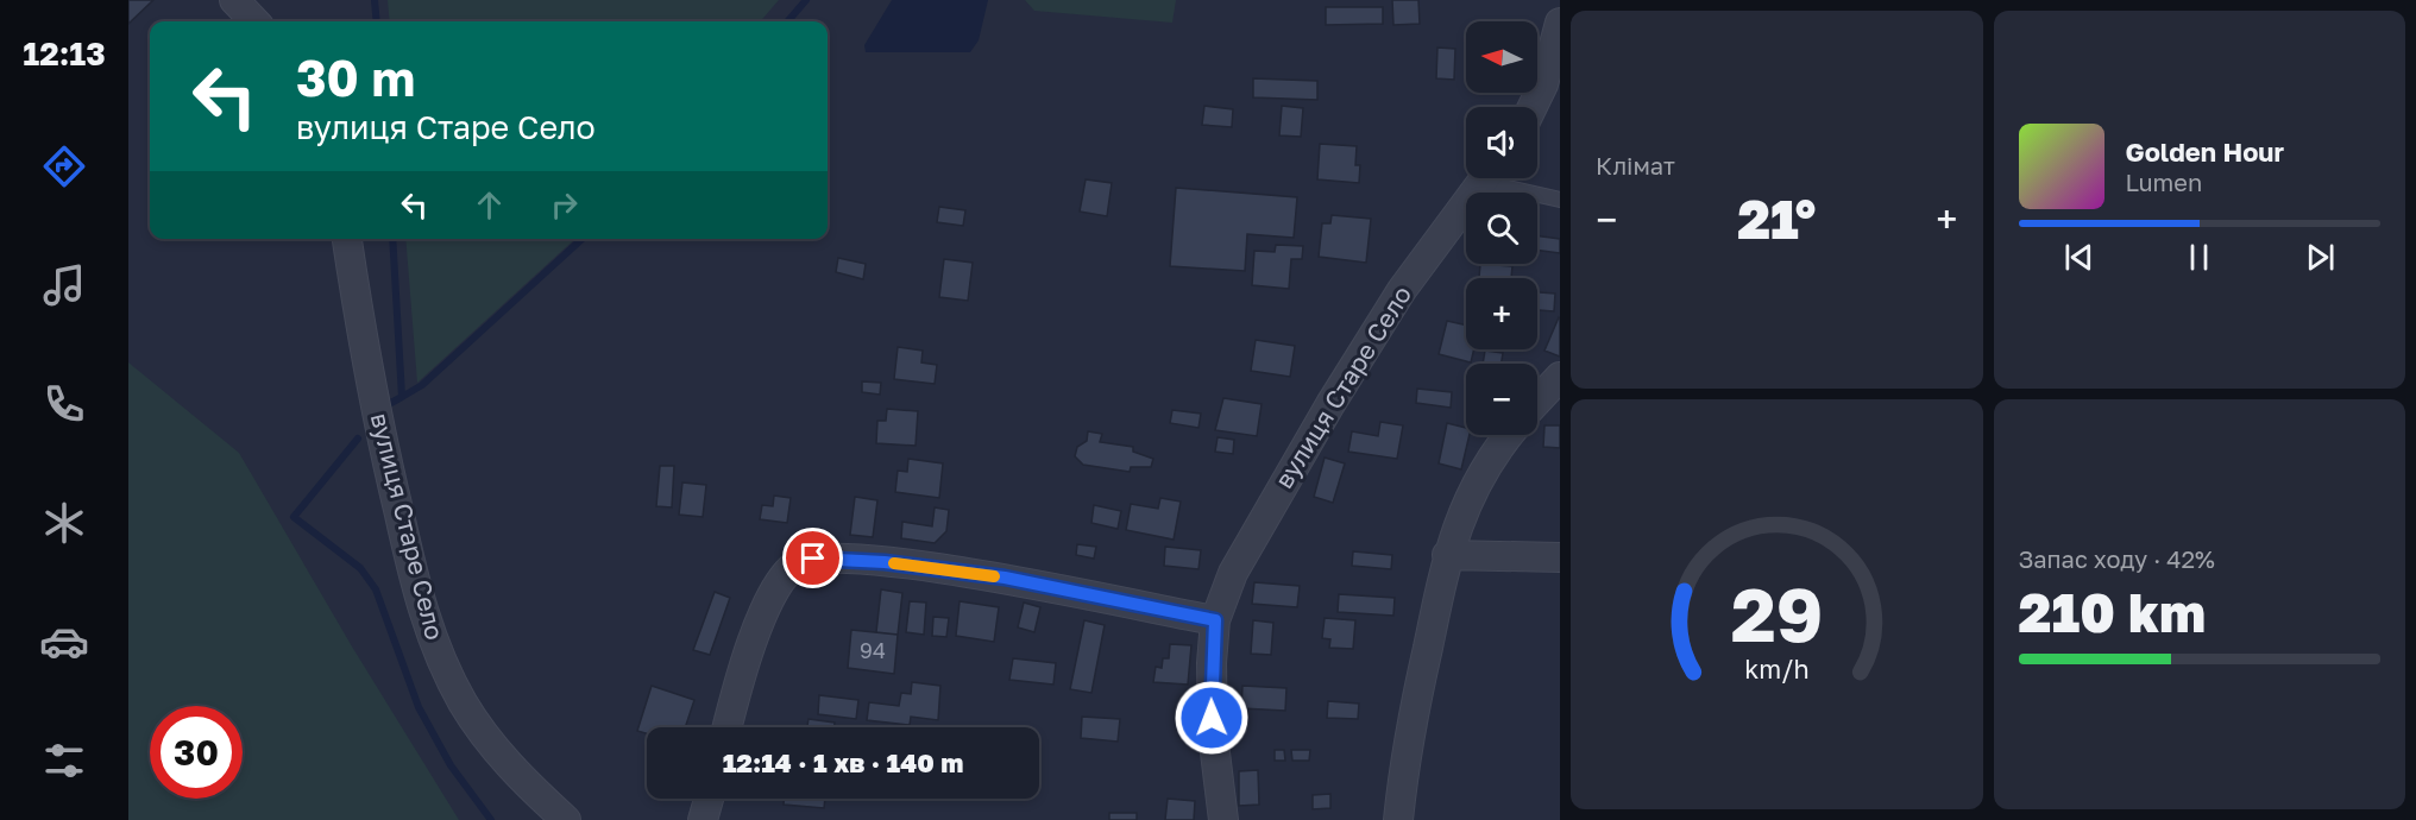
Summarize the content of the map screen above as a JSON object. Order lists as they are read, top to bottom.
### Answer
{
  "streets": {
    "street": ["вулиця Старе Село"]
  },
  "house_numbers": ["94"],
  "north": "left",
  "page": {
    "tabs": "12:13",
    "tile": [
      "Клімат",
      ["Запас ходу · 42%", "210 km"]
    ],
    "map_buttons": ["+", "−"],
    "turn": ["30 m", "вулиця Старе Село"],
    "song": ["Golden Hour", "Lumen"],
    "heat": ["−", "21°", "+"],
    "limit": "30",
    "trip": "12:14 · 1 хв · 140 m",
    "gauge": ["29", "km/h"]
  }
}
